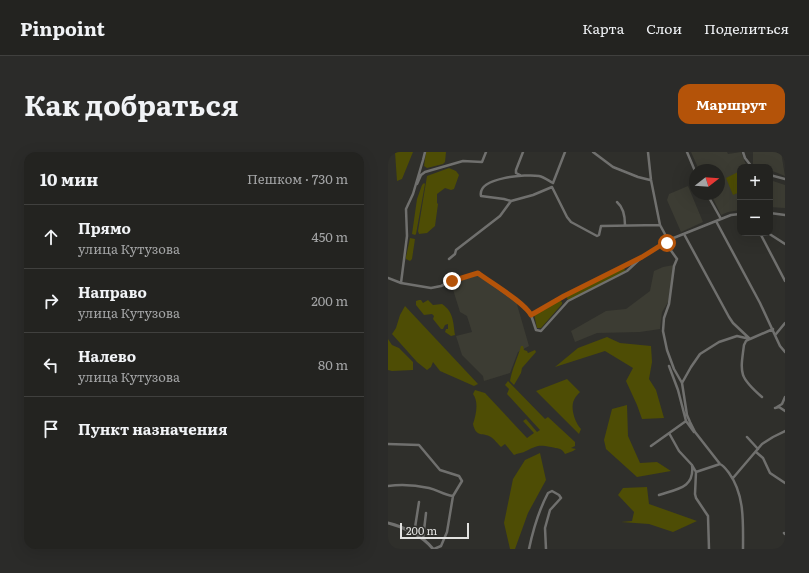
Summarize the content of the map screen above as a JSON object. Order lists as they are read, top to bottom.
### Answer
{
  "scale_bar": "200 m",
  "north": "right",
  "page": {
    "header": "Pinpoint",
    "nav": ["Карта", "Слои", "Поделиться"],
    "title": "Как добраться",
    "buttons": "Маршрут",
    "heading": ["10 мин", "Пешком · 730 m"],
    "map_buttons": ["+", "−"],
    "list": [
      ["Прямо", "улица Кутузова", "450 m"],
      ["Направо", "улица Кутузова", "200 m"],
      ["Налево", "улица Кутузова", "80 m"],
      "Пункт назначения"
    ],
    "scale": "200 m"
  }
}
